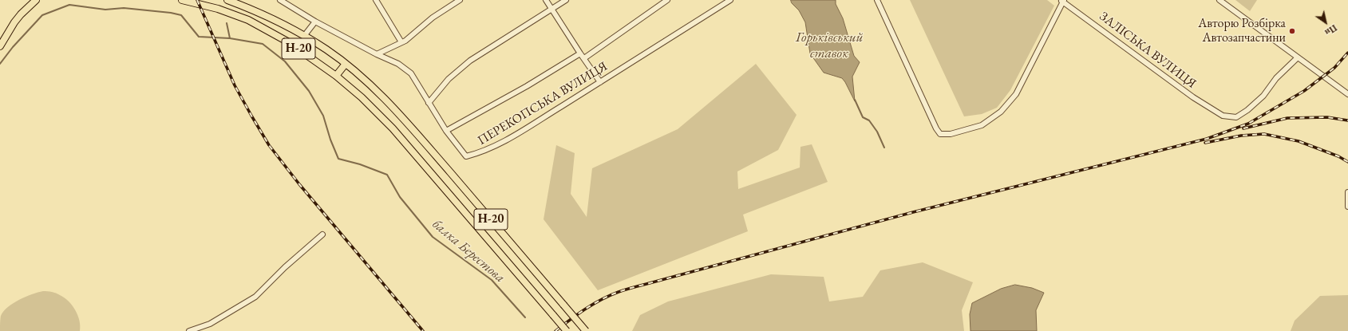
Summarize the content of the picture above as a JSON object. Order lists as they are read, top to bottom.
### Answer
{
  "streets": {
    "main road": ["Н-20"],
    "street": ["ЗАЛІСЬКА ВУЛИЦЯ", "ПЕРЕКОПСЬКА ВУЛИЦЯ"]
  },
  "water": ["Горьківський ставок", "балка Берестова"],
  "places": ["Авторю Розбірка Автозапчастини"],
  "north": "bottom right"
}
